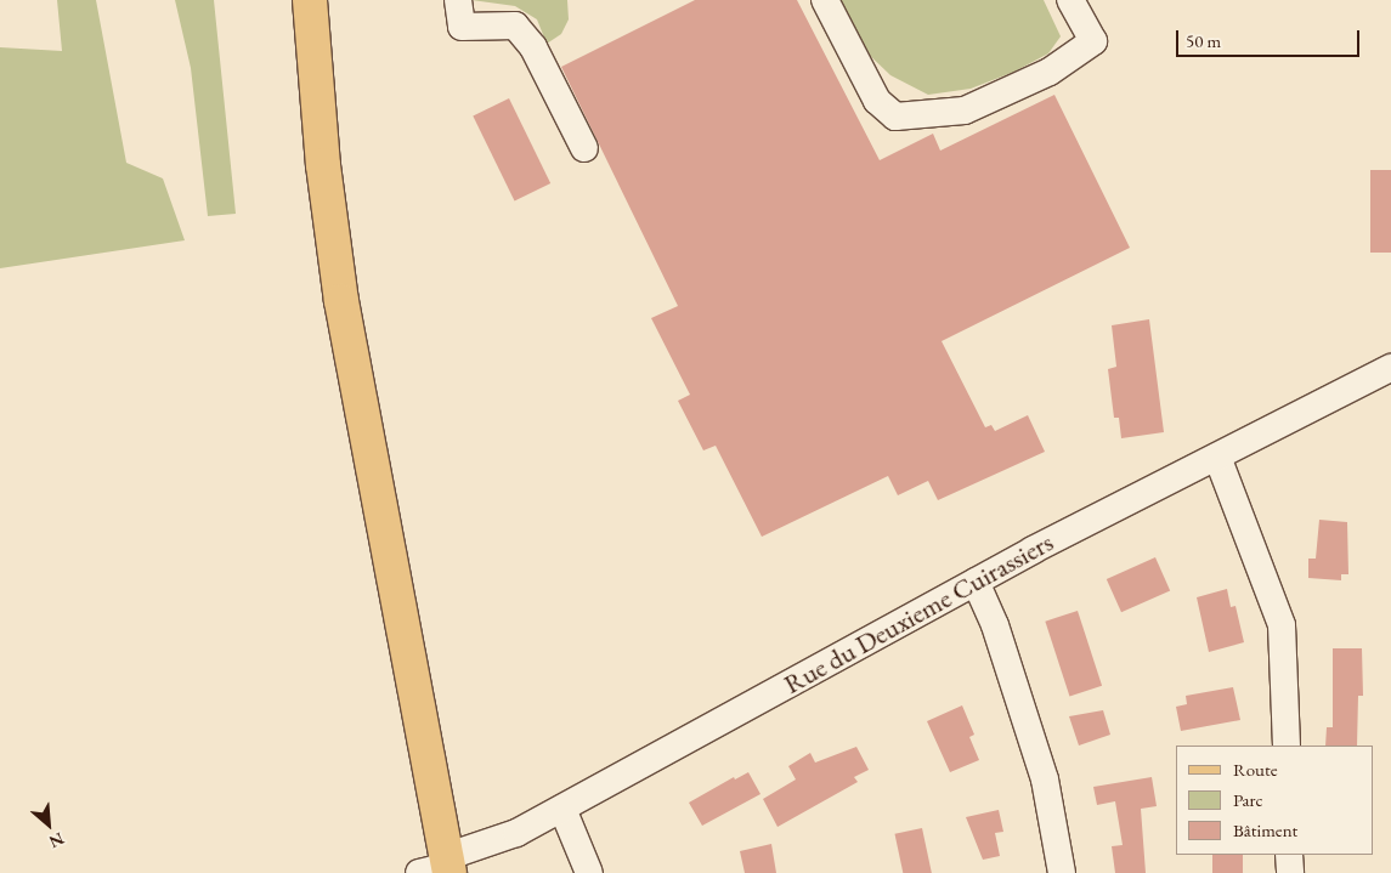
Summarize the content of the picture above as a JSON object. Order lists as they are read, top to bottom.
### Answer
{
  "streets": {
    "street": ["Rue du Deuxieme Cuirassiers"]
  },
  "legend": ["Route", "Parc", "Bâtiment"],
  "scale_bar": "50 m",
  "north": "bottom right"
}
